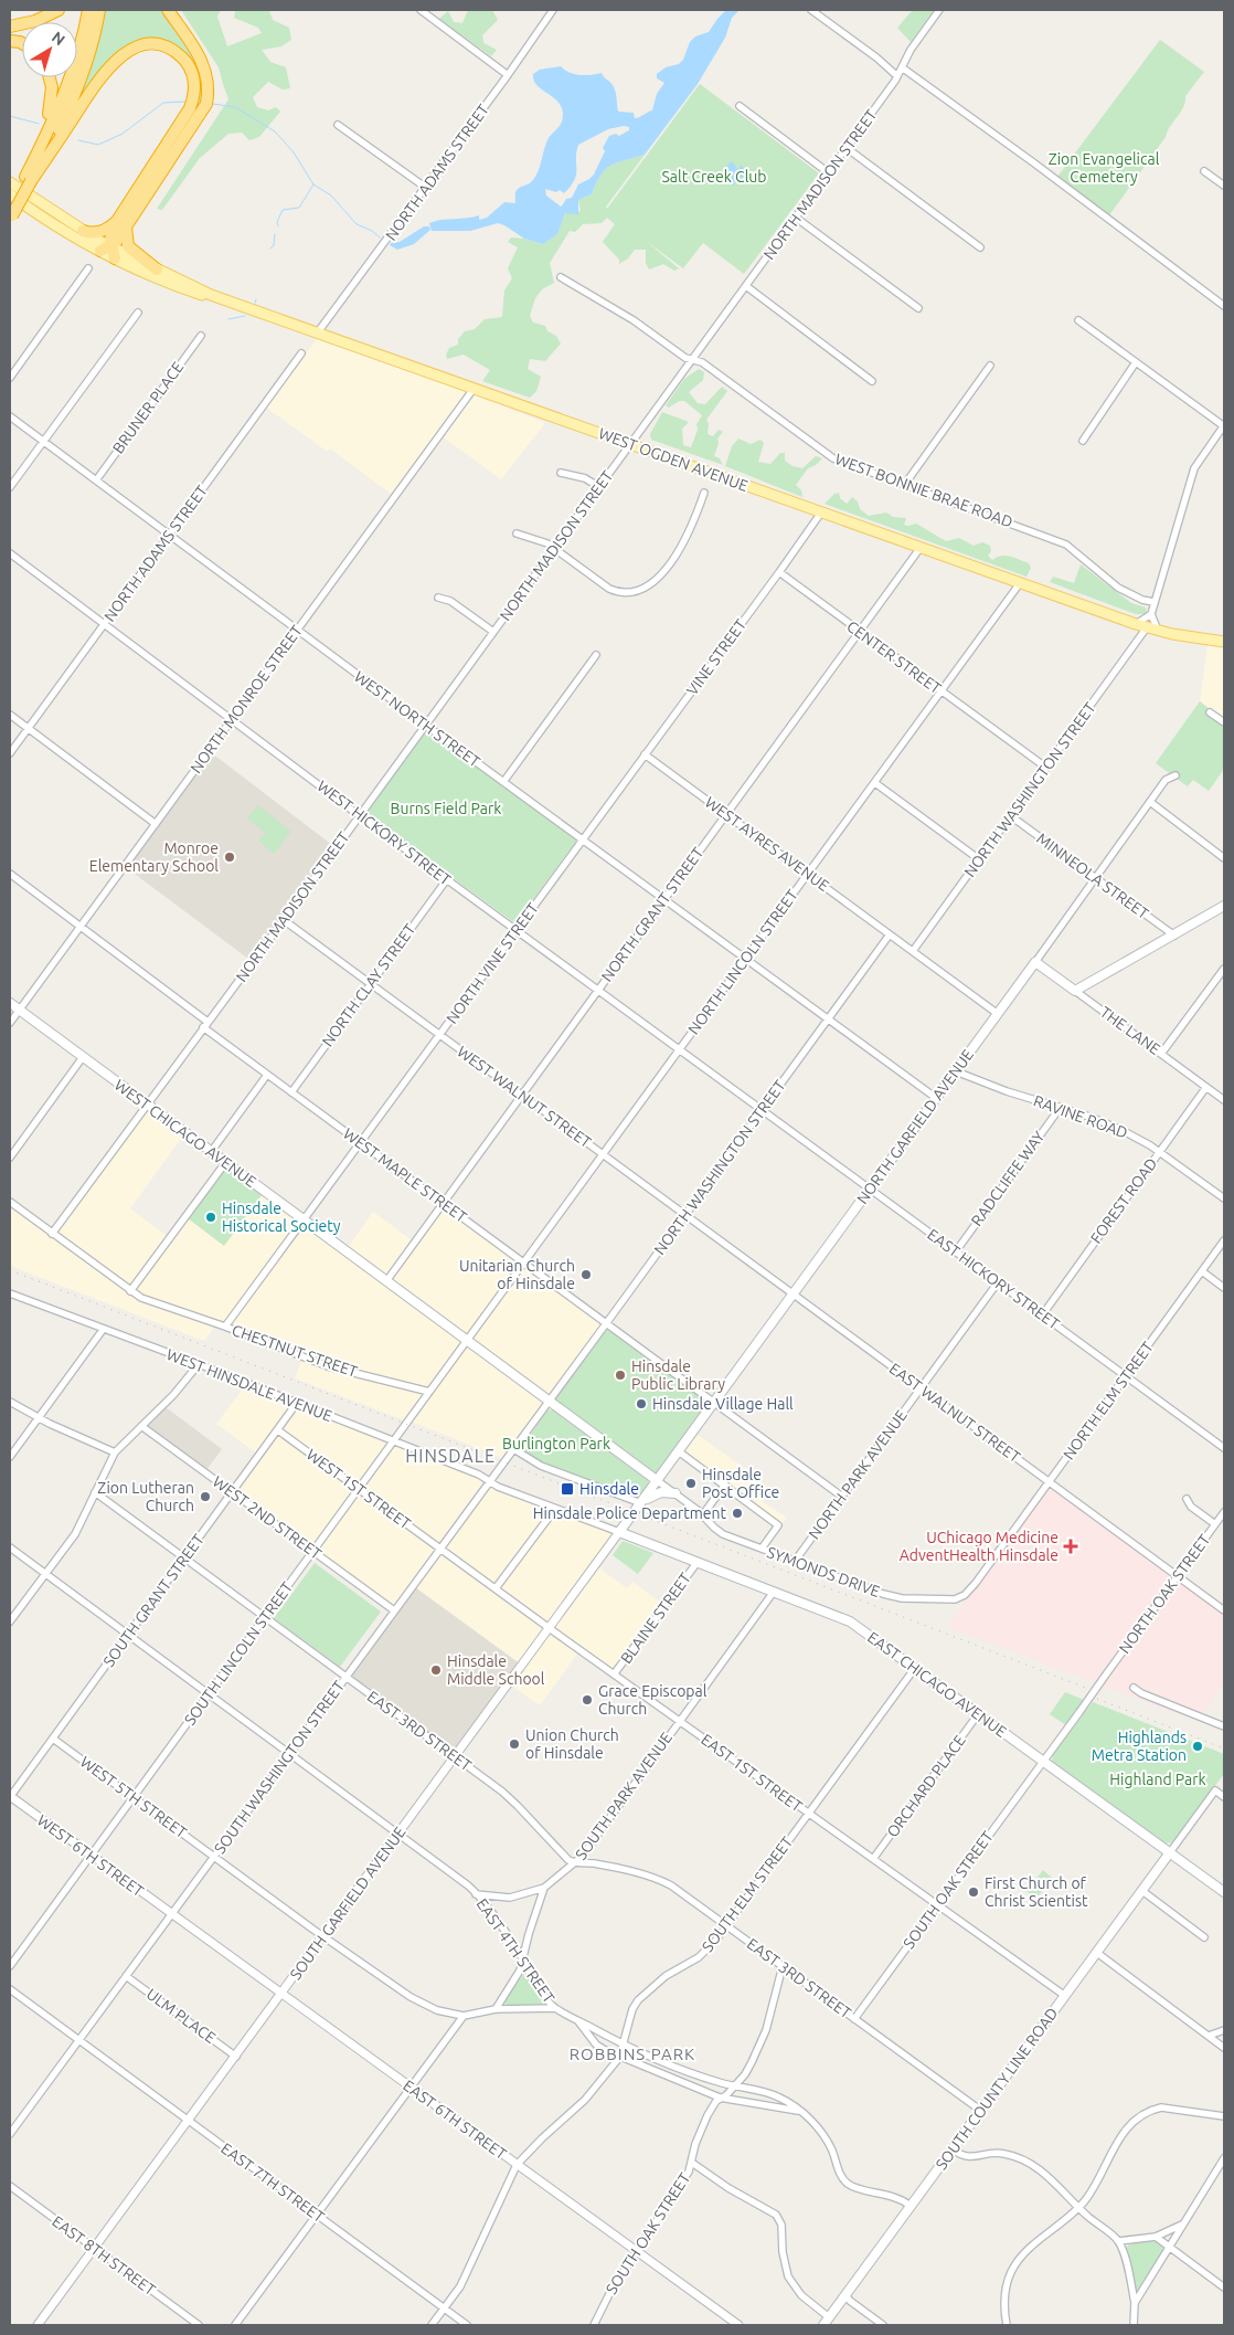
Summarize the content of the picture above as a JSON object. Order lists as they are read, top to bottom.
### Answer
{
  "streets": {
    "main road": [
      "WEST OGDEN AVENUE",
      "THE LANE",
      "NORTH GARFIELD AVENUE",
      "WEST CHICAGO AVENUE",
      "EAST CHICAGO AVENUE",
      "SOUTH GARFIELD AVENUE",
      "SOUTH COUNTY LINE ROAD"
    ],
    "street": [
      "NORTH ADAMS STREET",
      "NORTH MADISON STREET",
      "BRUNER PLACE",
      "WEST BONNIE BRAE ROAD",
      "VINE STREET",
      "CENTER STREET",
      "NORTH MONROE STREET",
      "WEST NORTH STREET",
      "NORTH WASHINGTON STREET",
      "WEST HICKORY STREET",
      "WEST AYRES AVENUE",
      "MINNEOLA STREET",
      "NORTH GRANT STREET",
      "NORTH LINCOLN STREET",
      "NORTH VINE STREET",
      "NORTH CLAY STREET",
      "WEST WALNUT STREET",
      "RAVINE ROAD",
      "WEST MAPLE STREET",
      "RADCLIFFE WAY",
      "FOREST ROAD",
      "EAST HICKORY STREET",
      "CHESTNUT STREET",
      "WEST HINSDALE AVENUE",
      "NORTH ELM STREET",
      "EAST WALNUT STREET",
      "NORTH PARK AVENUE",
      "WEST 1ST STREET",
      "WEST 2ND STREET",
      "SYMONDS DRIVE",
      "NORTH OAK STREET",
      "SOUTH GRANT STREET",
      "BLAINE STREET",
      "SOUTH LINCOLN STREET",
      "EAST 3RD STREET",
      "SOUTH WASHINGTON STREET",
      "EAST 1ST STREET",
      "ORCHARD PLACE",
      "SOUTH PARK AVENUE",
      "WEST 5TH STREET",
      "WEST 6TH STREET",
      "SOUTH OAK STREET",
      "SOUTH ELM STREET",
      "EAST 4TH STREET",
      "ULM PLACE",
      "EAST 6TH STREET",
      "EAST 7TH STREET",
      "EAST 8TH STREET"
    ]
  },
  "crossings": [
    ["NORTH ADAMS STREET", "WEST OGDEN AVENUE"],
    ["NORTH ADAMS STREET", "WEST NORTH STREET"],
    ["NORTH ADAMS STREET", "WEST HICKORY STREET"],
    ["NORTH MADISON STREET", "WEST OGDEN AVENUE"],
    ["NORTH MADISON STREET", "WEST BONNIE BRAE ROAD"],
    ["NORTH MADISON STREET", "WEST NORTH STREET"],
    ["NORTH MADISON STREET", "WEST HICKORY STREET"],
    ["NORTH MADISON STREET", "WEST WALNUT STREET"],
    ["NORTH MADISON STREET", "WEST CHICAGO AVENUE"],
    ["NORTH MADISON STREET", "WEST MAPLE STREET"],
    ["NORTH MADISON STREET", "CHESTNUT STREET"],
    ["BRUNER PLACE", "WEST NORTH STREET"],
    ["WEST OGDEN AVENUE", "NORTH MONROE STREET"],
    ["WEST OGDEN AVENUE", "NORTH WASHINGTON STREET"],
    ["WEST OGDEN AVENUE", "NORTH GRANT STREET"],
    ["WEST OGDEN AVENUE", "NORTH LINCOLN STREET"],
    ["VINE STREET", "CENTER STREET"],
    ["VINE STREET", "NORTH VINE STREET"],
    ["CENTER STREET", "NORTH WASHINGTON STREET"],
    ["CENTER STREET", "NORTH GRANT STREET"],
    ["CENTER STREET", "NORTH LINCOLN STREET"],
    ["NORTH MONROE STREET", "WEST NORTH STREET"],
    ["NORTH MONROE STREET", "WEST HICKORY STREET"],
    ["NORTH MONROE STREET", "WEST CHICAGO AVENUE"],
    ["NORTH MONROE STREET", "WEST MAPLE STREET"],
    ["WEST NORTH STREET", "NORTH WASHINGTON STREET"],
    ["WEST NORTH STREET", "NORTH GRANT STREET"],
    ["WEST NORTH STREET", "NORTH LINCOLN STREET"],
    ["WEST NORTH STREET", "NORTH VINE STREET"],
    ["WEST NORTH STREET", "NORTH GARFIELD AVENUE"],
    ["NORTH WASHINGTON STREET", "WEST HICKORY STREET"],
    ["NORTH WASHINGTON STREET", "WEST AYRES AVENUE"],
    ["NORTH WASHINGTON STREET", "MINNEOLA STREET"],
    ["NORTH WASHINGTON STREET", "WEST WALNUT STREET"],
    ["NORTH WASHINGTON STREET", "WEST CHICAGO AVENUE"],
    ["NORTH WASHINGTON STREET", "WEST MAPLE STREET"],
    ["NORTH WASHINGTON STREET", "EAST HICKORY STREET"],
    ["NORTH WASHINGTON STREET", "EAST WALNUT STREET"],
    ["NORTH WASHINGTON STREET", "SOUTH WASHINGTON STREET"],
    ["WEST HICKORY STREET", "NORTH GRANT STREET"],
    ["WEST HICKORY STREET", "NORTH LINCOLN STREET"],
    ["WEST HICKORY STREET", "NORTH VINE STREET"],
    ["WEST HICKORY STREET", "NORTH CLAY STREET"],
    ["WEST HICKORY STREET", "EAST HICKORY STREET"],
    ["WEST AYRES AVENUE", "NORTH GRANT STREET"],
    ["WEST AYRES AVENUE", "NORTH LINCOLN STREET"],
    ["WEST AYRES AVENUE", "NORTH VINE STREET"],
    ["WEST AYRES AVENUE", "NORTH GARFIELD AVENUE"],
    ["MINNEOLA STREET", "NORTH GARFIELD AVENUE"],
    ["NORTH GRANT STREET", "WEST WALNUT STREET"],
    ["NORTH GRANT STREET", "WEST CHICAGO AVENUE"],
    ["NORTH GRANT STREET", "WEST MAPLE STREET"],
    ["NORTH LINCOLN STREET", "WEST WALNUT STREET"],
    ["NORTH LINCOLN STREET", "WEST CHICAGO AVENUE"],
    ["NORTH LINCOLN STREET", "WEST MAPLE STREET"],
    ["NORTH LINCOLN STREET", "SOUTH LINCOLN STREET"],
    ["NORTH VINE STREET", "WEST WALNUT STREET"],
    ["NORTH VINE STREET", "WEST CHICAGO AVENUE"],
    ["NORTH VINE STREET", "WEST MAPLE STREET"],
    ["NORTH VINE STREET", "CHESTNUT STREET"],
    ["NORTH CLAY STREET", "WEST WALNUT STREET"],
    ["NORTH CLAY STREET", "WEST MAPLE STREET"],
    ["THE LANE", "NORTH GARFIELD AVENUE"],
    ["THE LANE", "FOREST ROAD"],
    ["WEST WALNUT STREET", "EAST WALNUT STREET"],
    ["RAVINE ROAD", "NORTH GARFIELD AVENUE"],
    ["RAVINE ROAD", "RADCLIFFE WAY"],
    ["RAVINE ROAD", "FOREST ROAD"],
    ["NORTH GARFIELD AVENUE", "WEST MAPLE STREET"],
    ["NORTH GARFIELD AVENUE", "EAST HICKORY STREET"],
    ["NORTH GARFIELD AVENUE", "EAST WALNUT STREET"],
    ["NORTH GARFIELD AVENUE", "SYMONDS DRIVE"],
    ["NORTH GARFIELD AVENUE", "SOUTH GARFIELD AVENUE"],
    ["WEST CHICAGO AVENUE", "SOUTH LINCOLN STREET"],
    ["WEST CHICAGO AVENUE", "SOUTH WASHINGTON STREET"],
    ["WEST MAPLE STREET", "NORTH PARK AVENUE"],
    ["RADCLIFFE WAY", "EAST HICKORY STREET"],
    ["FOREST ROAD", "EAST HICKORY STREET"],
    ["EAST HICKORY STREET", "NORTH ELM STREET"],
    ["EAST HICKORY STREET", "NORTH PARK AVENUE"],
    ["CHESTNUT STREET", "SOUTH LINCOLN STREET"],
    ["WEST HINSDALE AVENUE", "SOUTH GRANT STREET"],
    ["WEST HINSDALE AVENUE", "SOUTH LINCOLN STREET"],
    ["WEST HINSDALE AVENUE", "EAST CHICAGO AVENUE"],
    ["WEST HINSDALE AVENUE", "SOUTH WASHINGTON STREET"],
    ["WEST HINSDALE AVENUE", "SOUTH GARFIELD AVENUE"],
    ["NORTH ELM STREET", "EAST WALNUT STREET"],
    ["NORTH ELM STREET", "SYMONDS DRIVE"],
    ["EAST WALNUT STREET", "NORTH PARK AVENUE"],
    ["EAST WALNUT STREET", "NORTH OAK STREET"],
    ["NORTH PARK AVENUE", "SYMONDS DRIVE"],
    ["WEST 1ST STREET", "SOUTH GRANT STREET"],
    ["WEST 1ST STREET", "SOUTH LINCOLN STREET"],
    ["WEST 1ST STREET", "SOUTH WASHINGTON STREET"],
    ["WEST 1ST STREET", "EAST 1ST STREET"],
    ["WEST 2ND STREET", "SOUTH GRANT STREET"],
    ["WEST 2ND STREET", "SOUTH LINCOLN STREET"],
    ["WEST 2ND STREET", "SOUTH WASHINGTON STREET"],
    ["SYMONDS DRIVE", "SOUTH GARFIELD AVENUE"],
    ["NORTH OAK STREET", "EAST CHICAGO AVENUE"],
    ["NORTH OAK STREET", "SOUTH OAK STREET"],
    ["SOUTH GRANT STREET", "EAST 3RD STREET"],
    ["SOUTH GRANT STREET", "WEST 5TH STREET"],
    ["SOUTH GRANT STREET", "WEST 6TH STREET"],
    ["SOUTH GRANT STREET", "EAST 4TH STREET"],
    ["BLAINE STREET", "EAST CHICAGO AVENUE"],
    ["BLAINE STREET", "EAST 1ST STREET"],
    ["SOUTH LINCOLN STREET", "EAST 3RD STREET"],
    ["SOUTH LINCOLN STREET", "WEST 5TH STREET"],
    ["SOUTH LINCOLN STREET", "WEST 6TH STREET"],
    ["SOUTH LINCOLN STREET", "EAST 4TH STREET"],
    ["EAST CHICAGO AVENUE", "ORCHARD PLACE"],
    ["EAST CHICAGO AVENUE", "SOUTH PARK AVENUE"],
    ["EAST CHICAGO AVENUE", "SOUTH OAK STREET"],
    ["EAST CHICAGO AVENUE", "SOUTH ELM STREET"],
    ["EAST CHICAGO AVENUE", "SOUTH GARFIELD AVENUE"],
    ["EAST CHICAGO AVENUE", "SOUTH COUNTY LINE ROAD"],
    ["EAST 3RD STREET", "SOUTH WASHINGTON STREET"],
    ["EAST 3RD STREET", "SOUTH PARK AVENUE"],
    ["EAST 3RD STREET", "SOUTH OAK STREET"],
    ["EAST 3RD STREET", "SOUTH ELM STREET"],
    ["EAST 3RD STREET", "SOUTH GARFIELD AVENUE"],
    ["EAST 3RD STREET", "SOUTH COUNTY LINE ROAD"],
    ["SOUTH WASHINGTON STREET", "EAST 1ST STREET"],
    ["SOUTH WASHINGTON STREET", "WEST 5TH STREET"],
    ["SOUTH WASHINGTON STREET", "WEST 6TH STREET"],
    ["SOUTH WASHINGTON STREET", "EAST 4TH STREET"],
    ["SOUTH WASHINGTON STREET", "ULM PLACE"],
    ["SOUTH WASHINGTON STREET", "EAST 6TH STREET"],
    ["SOUTH WASHINGTON STREET", "EAST 7TH STREET"],
    ["EAST 1ST STREET", "ORCHARD PLACE"],
    ["EAST 1ST STREET", "SOUTH PARK AVENUE"],
    ["EAST 1ST STREET", "SOUTH OAK STREET"],
    ["EAST 1ST STREET", "SOUTH ELM STREET"],
    ["EAST 1ST STREET", "SOUTH GARFIELD AVENUE"],
    ["EAST 1ST STREET", "SOUTH COUNTY LINE ROAD"],
    ["SOUTH PARK AVENUE", "EAST 4TH STREET"],
    ["WEST 5TH STREET", "SOUTH GARFIELD AVENUE"],
    ["WEST 6TH STREET", "EAST 6TH STREET"],
    ["SOUTH OAK STREET", "EAST 4TH STREET"],
    ["SOUTH OAK STREET", "EAST 6TH STREET"],
    ["SOUTH ELM STREET", "EAST 4TH STREET"],
    ["SOUTH ELM STREET", "EAST 6TH STREET"],
    ["SOUTH ELM STREET", "EAST 7TH STREET"],
    ["SOUTH GARFIELD AVENUE", "EAST 4TH STREET"],
    ["SOUTH GARFIELD AVENUE", "ULM PLACE"],
    ["SOUTH GARFIELD AVENUE", "EAST 6TH STREET"],
    ["SOUTH GARFIELD AVENUE", "EAST 7TH STREET"],
    ["SOUTH GARFIELD AVENUE", "EAST 8TH STREET"],
    ["EAST 4TH STREET", "SOUTH COUNTY LINE ROAD"]
  ],
  "districts": ["HINSDALE", "ROBBINS PARK"],
  "parks": [
    "Zion Evangelical Cemetery",
    "Salt Creek Club",
    "Burns Field Park",
    "Burlington Park",
    "Highland Park"
  ],
  "places": {
    "other": [
      "Monroe Elementary School",
      "Hinsdale Historical Society",
      "Unitarian Church of Hinsdale",
      "Hinsdale Public Library",
      "Hinsdale Village Hall",
      "Hinsdale Post Office",
      "Zion Lutheran Church",
      "Hinsdale Police Department",
      "Hinsdale Middle School",
      "Grace Episcopal Church",
      "Union Church of Hinsdale",
      "Highlands Metra Station",
      "First Church of Christ Scientist"
    ],
    "transit": ["Hinsdale"],
    "health": ["UChicago Medicine AdventHealth Hinsdale"]
  },
  "north": "top right"
}
